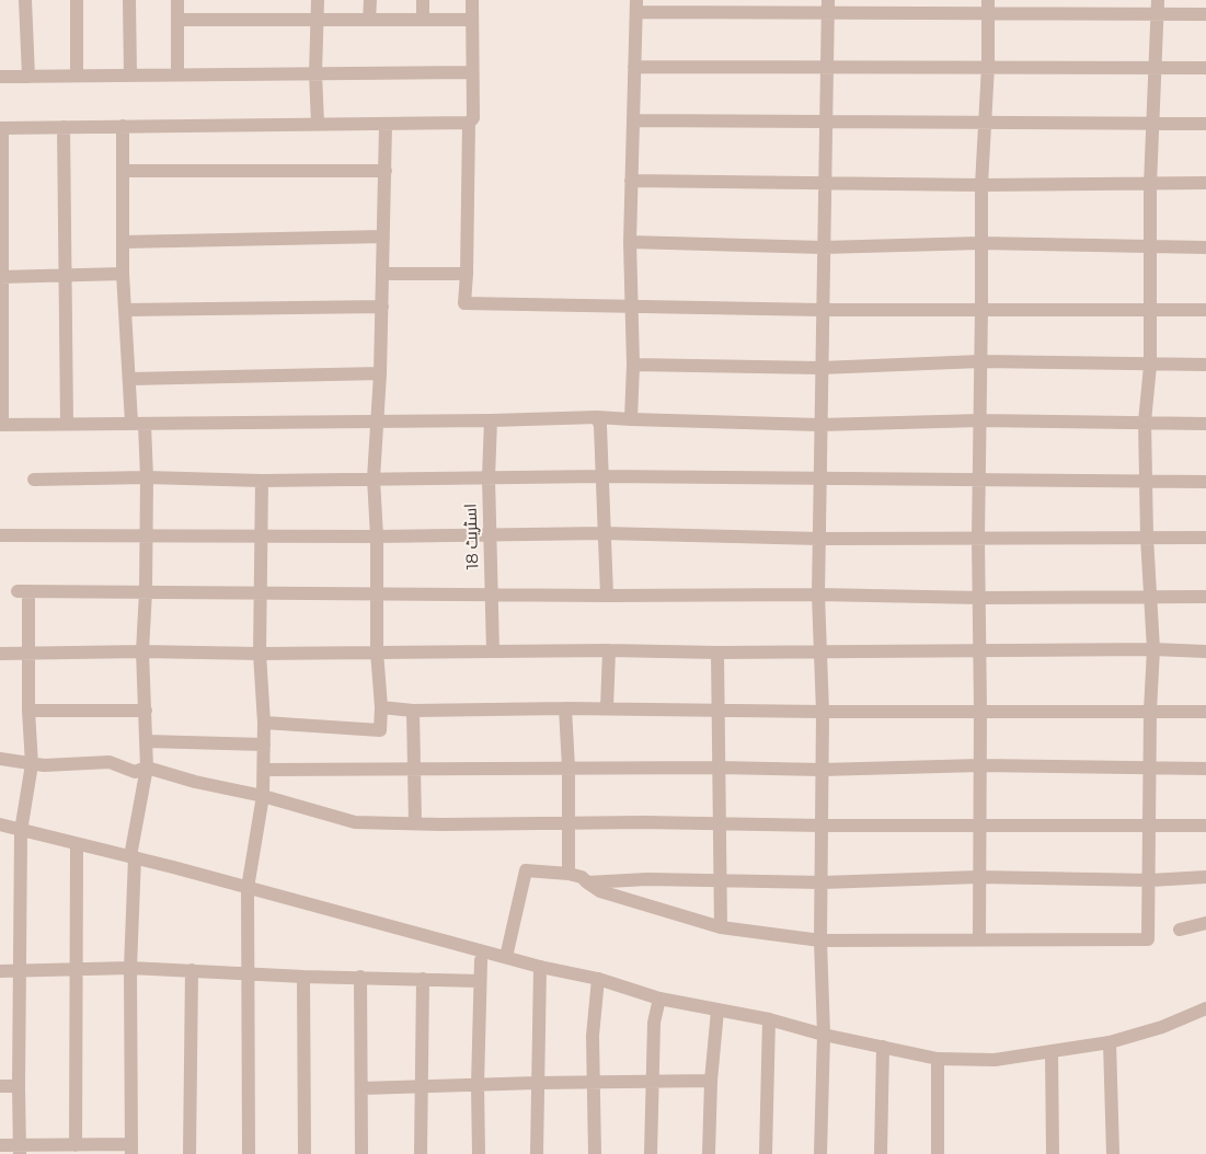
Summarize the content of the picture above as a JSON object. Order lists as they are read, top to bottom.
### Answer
{
  "streets": {
    "street": ["اسٹریٹ 18"]
  }
}
